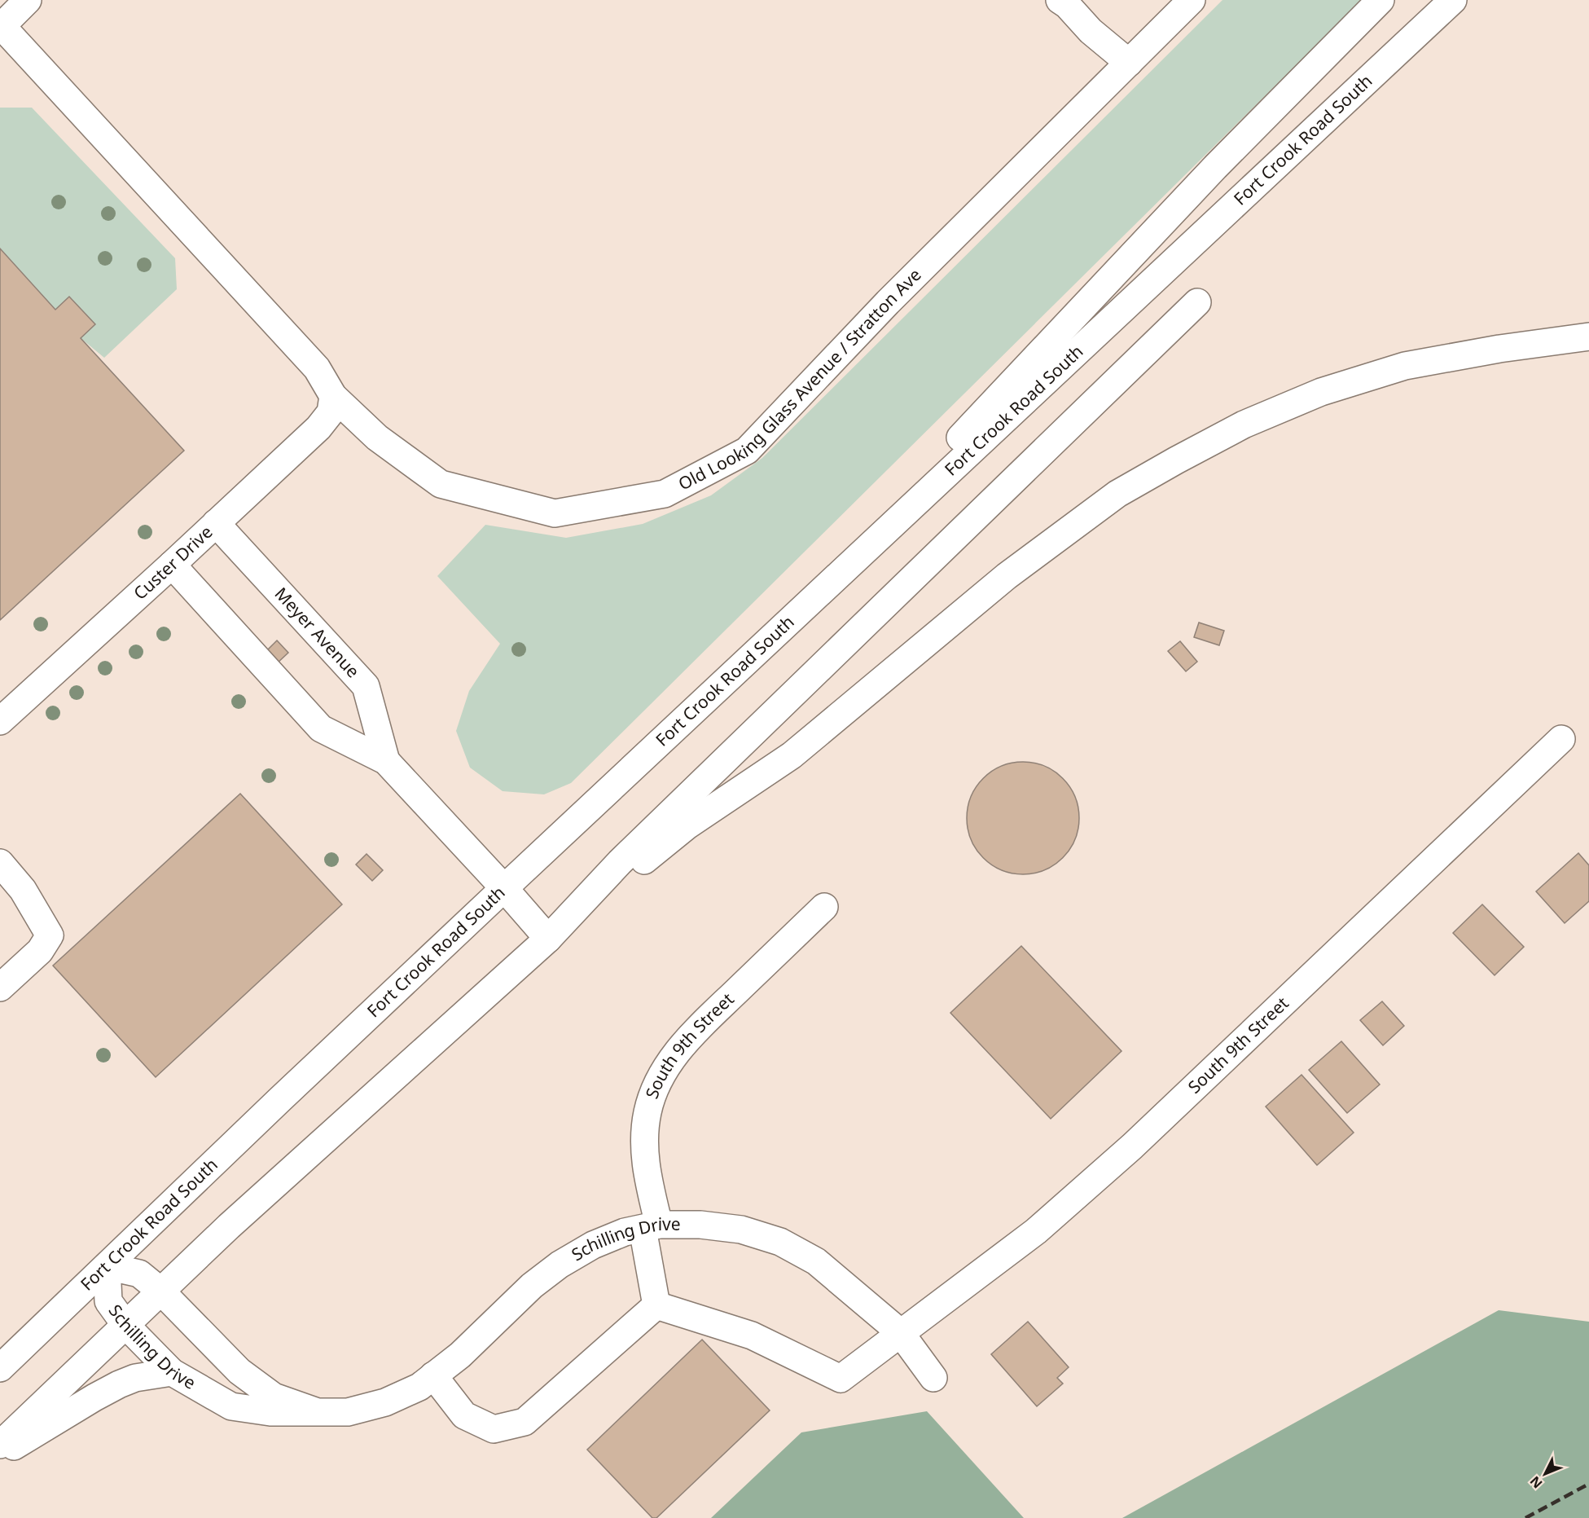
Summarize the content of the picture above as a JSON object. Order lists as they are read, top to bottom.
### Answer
{
  "streets": {
    "main road": [
      "Fort Crook Road South",
      "Old Looking Glass Avenue / Stratton Ave",
      "Custer Drive",
      "Meyer Avenue",
      "South 9th Street",
      "Schilling Drive"
    ]
  },
  "crossings": [
    ["Fort Crook Road South", "Meyer Avenue"],
    ["Fort Crook Road South", "Schilling Drive"],
    ["Old Looking Glass Avenue / Stratton Ave", "Custer Drive"],
    ["Custer Drive", "Meyer Avenue"],
    ["South 9th Street", "Schilling Drive"]
  ],
  "north": "bottom left"
}
